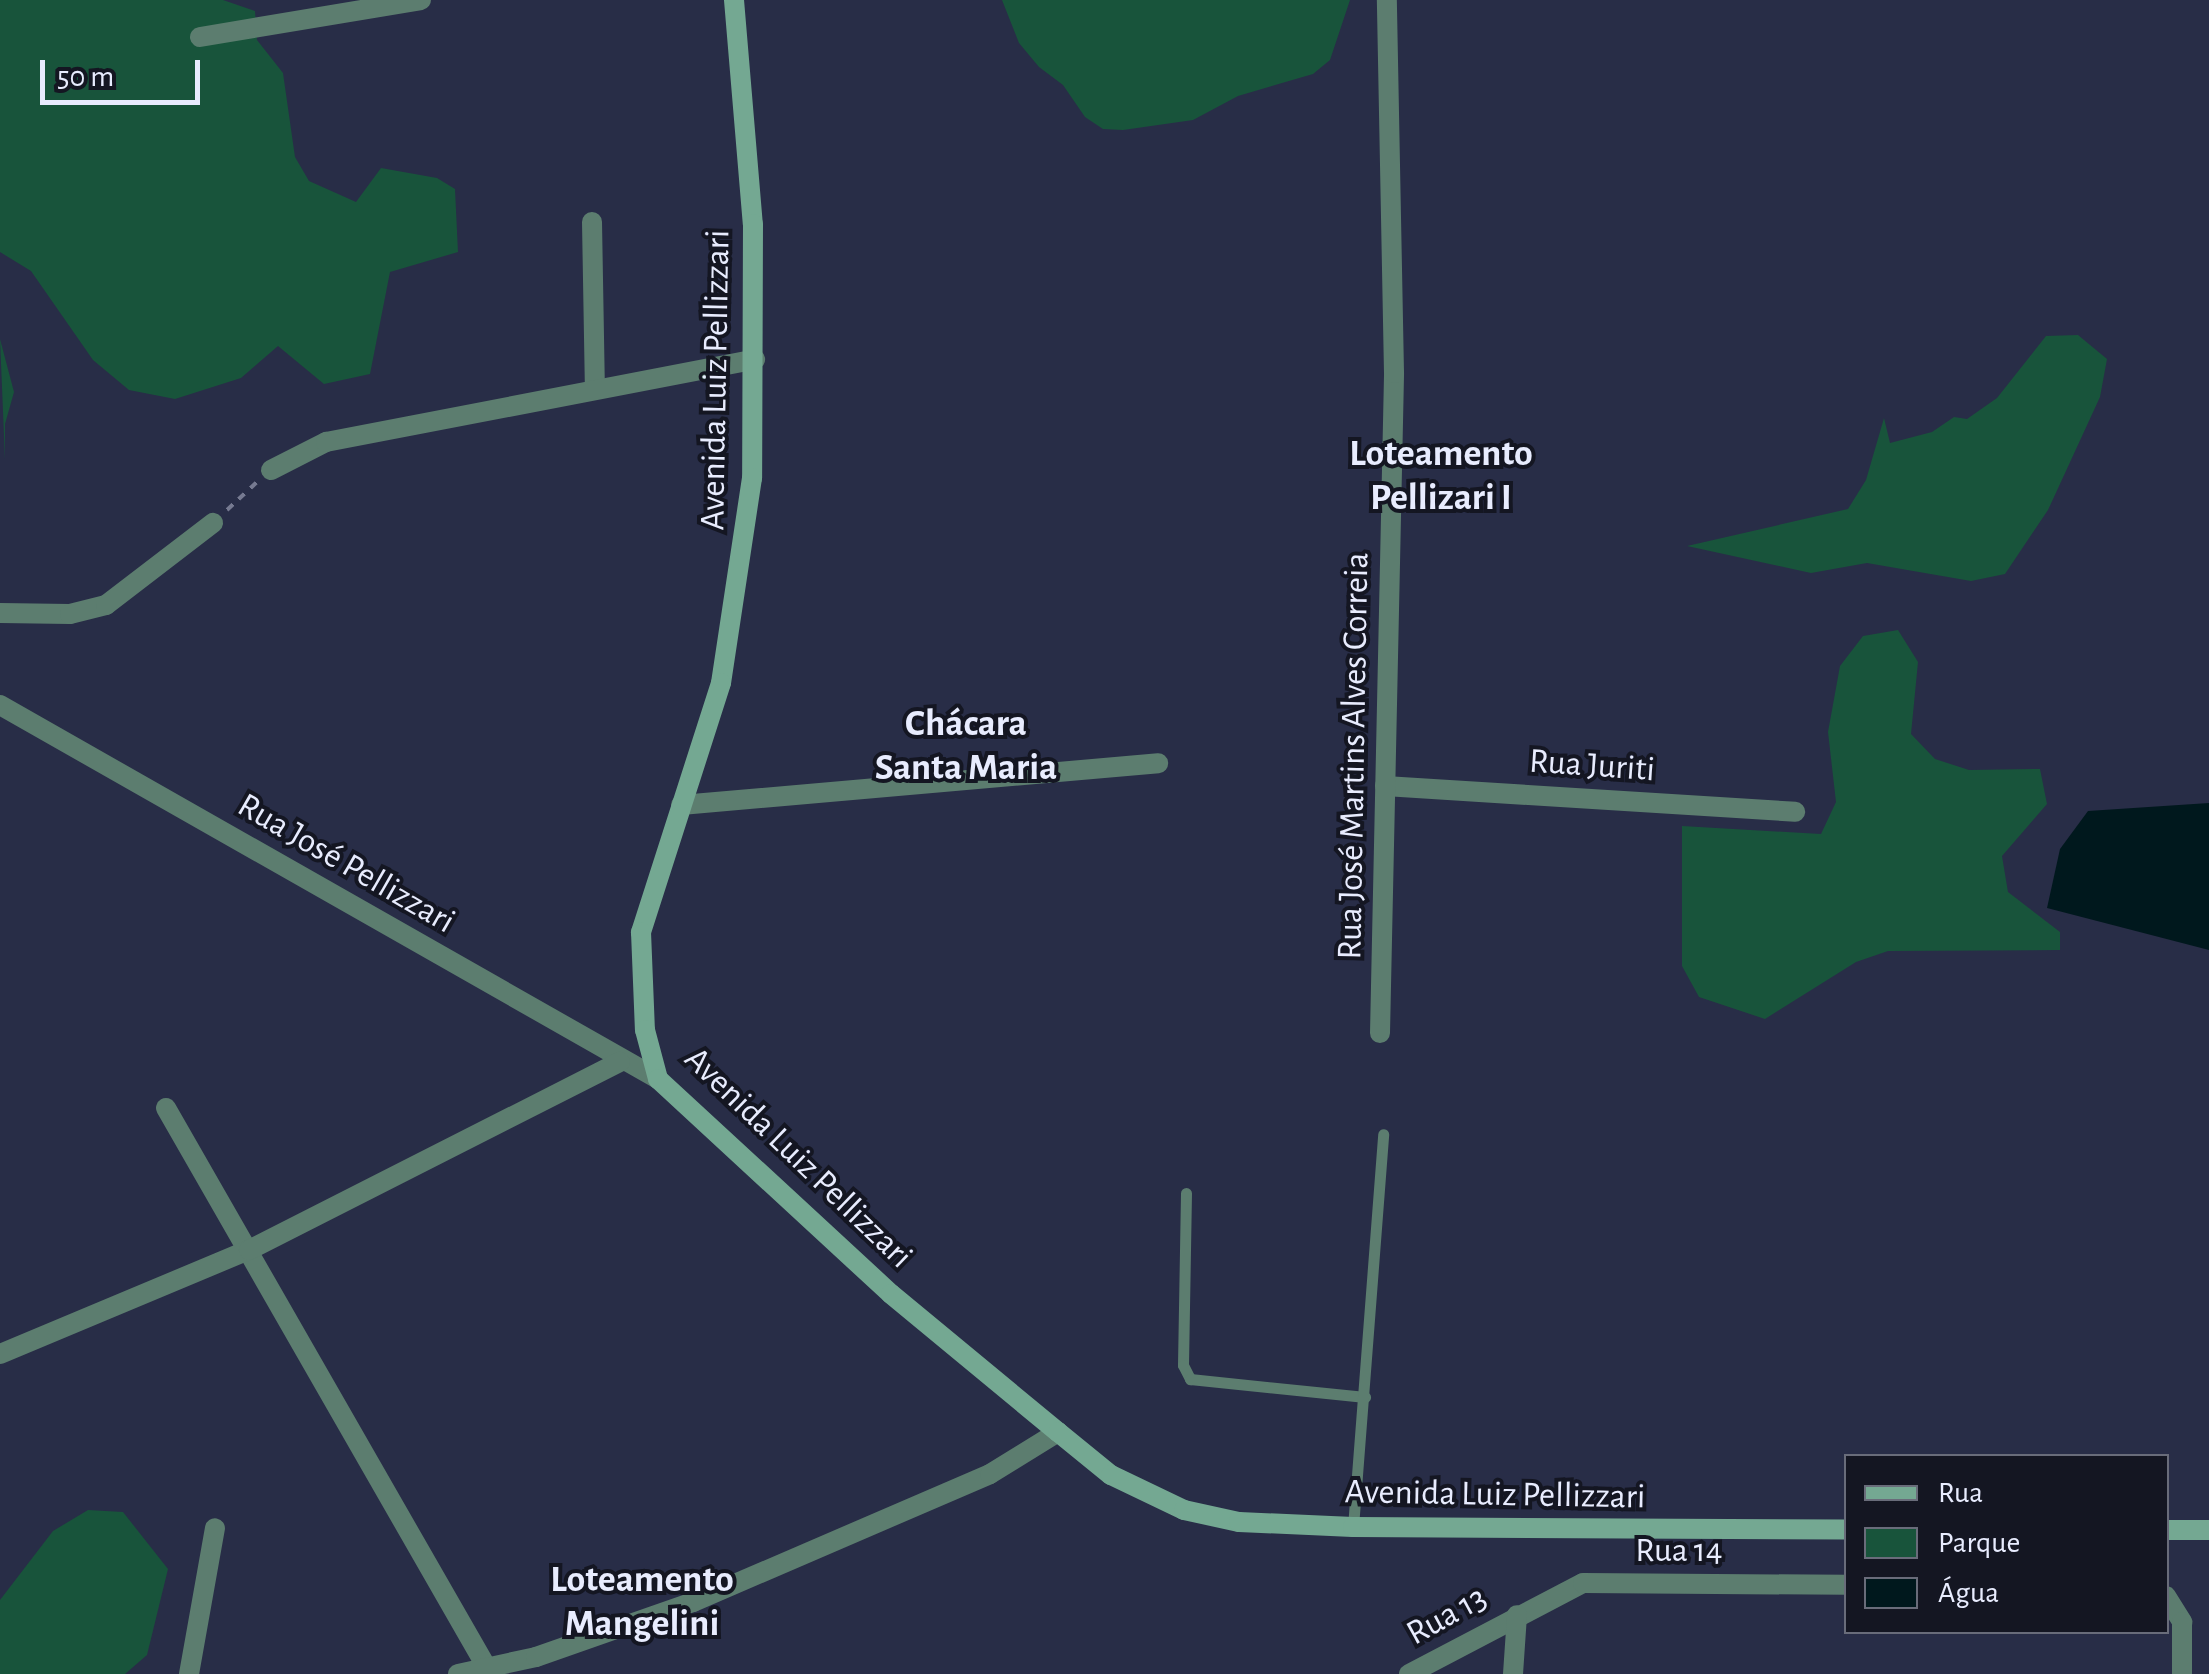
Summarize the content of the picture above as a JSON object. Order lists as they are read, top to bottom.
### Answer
{
  "streets": {
    "main road": ["Avenida Luiz Pellizzari"],
    "street": [
      "Rua José Martins Alves Correia",
      "Rua Juriti",
      "Rua José Pellizzari",
      "Rua 14",
      "Rua 13"
    ]
  },
  "crossings": [
    ["Avenida Luiz Pellizzari", "Rua José Pellizzari"],
    ["Rua José Martins Alves Correia", "Rua Juriti"],
    ["Rua 14", "Rua 13"]
  ],
  "districts": ["Loteamento Pellizari I", "Chácara Santa Maria", "Loteamento Mangelini"],
  "legend": ["Rua", "Parque", "Água"],
  "scale_bar": "50 m"
}
